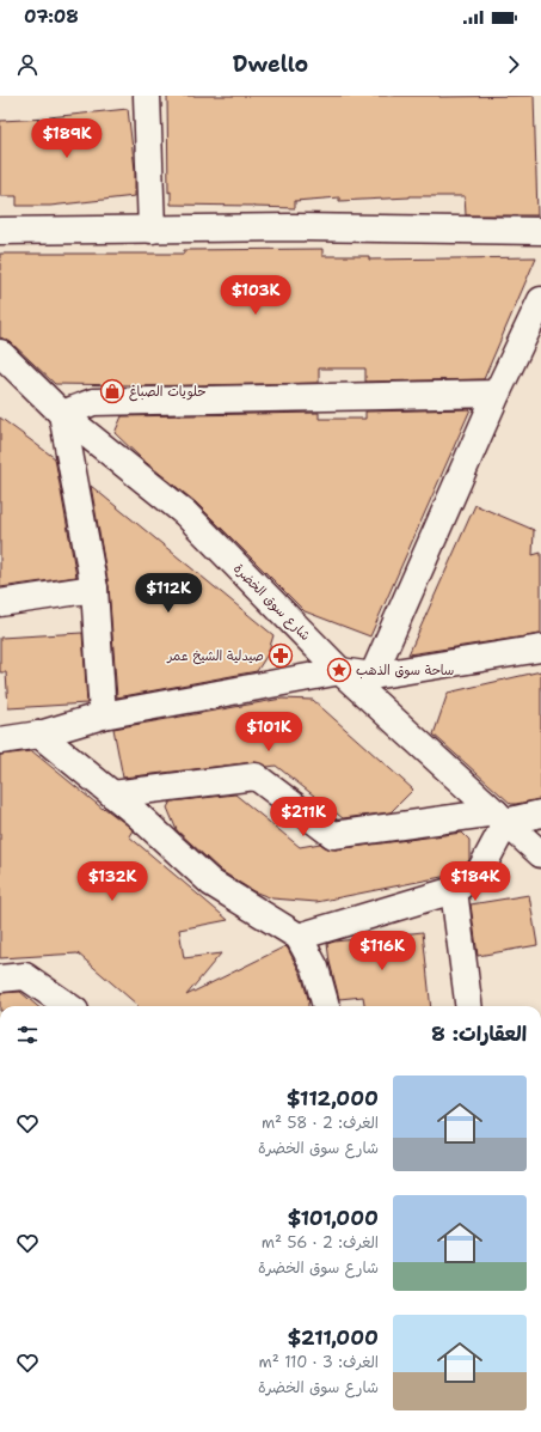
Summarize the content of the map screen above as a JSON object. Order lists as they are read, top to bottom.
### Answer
{
  "streets": {
    "street": ["شارع سوق الخضرة"]
  },
  "places": {
    "shop": ["حلويات الصباغ"],
    "pharmacy": ["صيدلية الشيخ عمر"],
    "place": ["ساحة سوق الذهب"]
  },
  "page": {
    "status": "07:08",
    "header": "Dwello",
    "price": [
      "$189K",
      "$103K",
      "$112K",
      "$101K",
      "$211K",
      "$132K",
      "$184K",
      "$116K"
    ],
    "heading": "العقارات: 8",
    "list": [
      {
        "name": "$112,000",
        "note": "الغرف: 2 · 58 m² · شارع سوق الخضرة"
      },
      {
        "name": "$101,000",
        "note": "الغرف: 2 · 56 m² · شارع سوق الخضرة"
      },
      {
        "name": "$211,000",
        "note": "الغرف: 3 · 110 m² · شارع سوق الخضرة"
      }
    ]
  }
}
